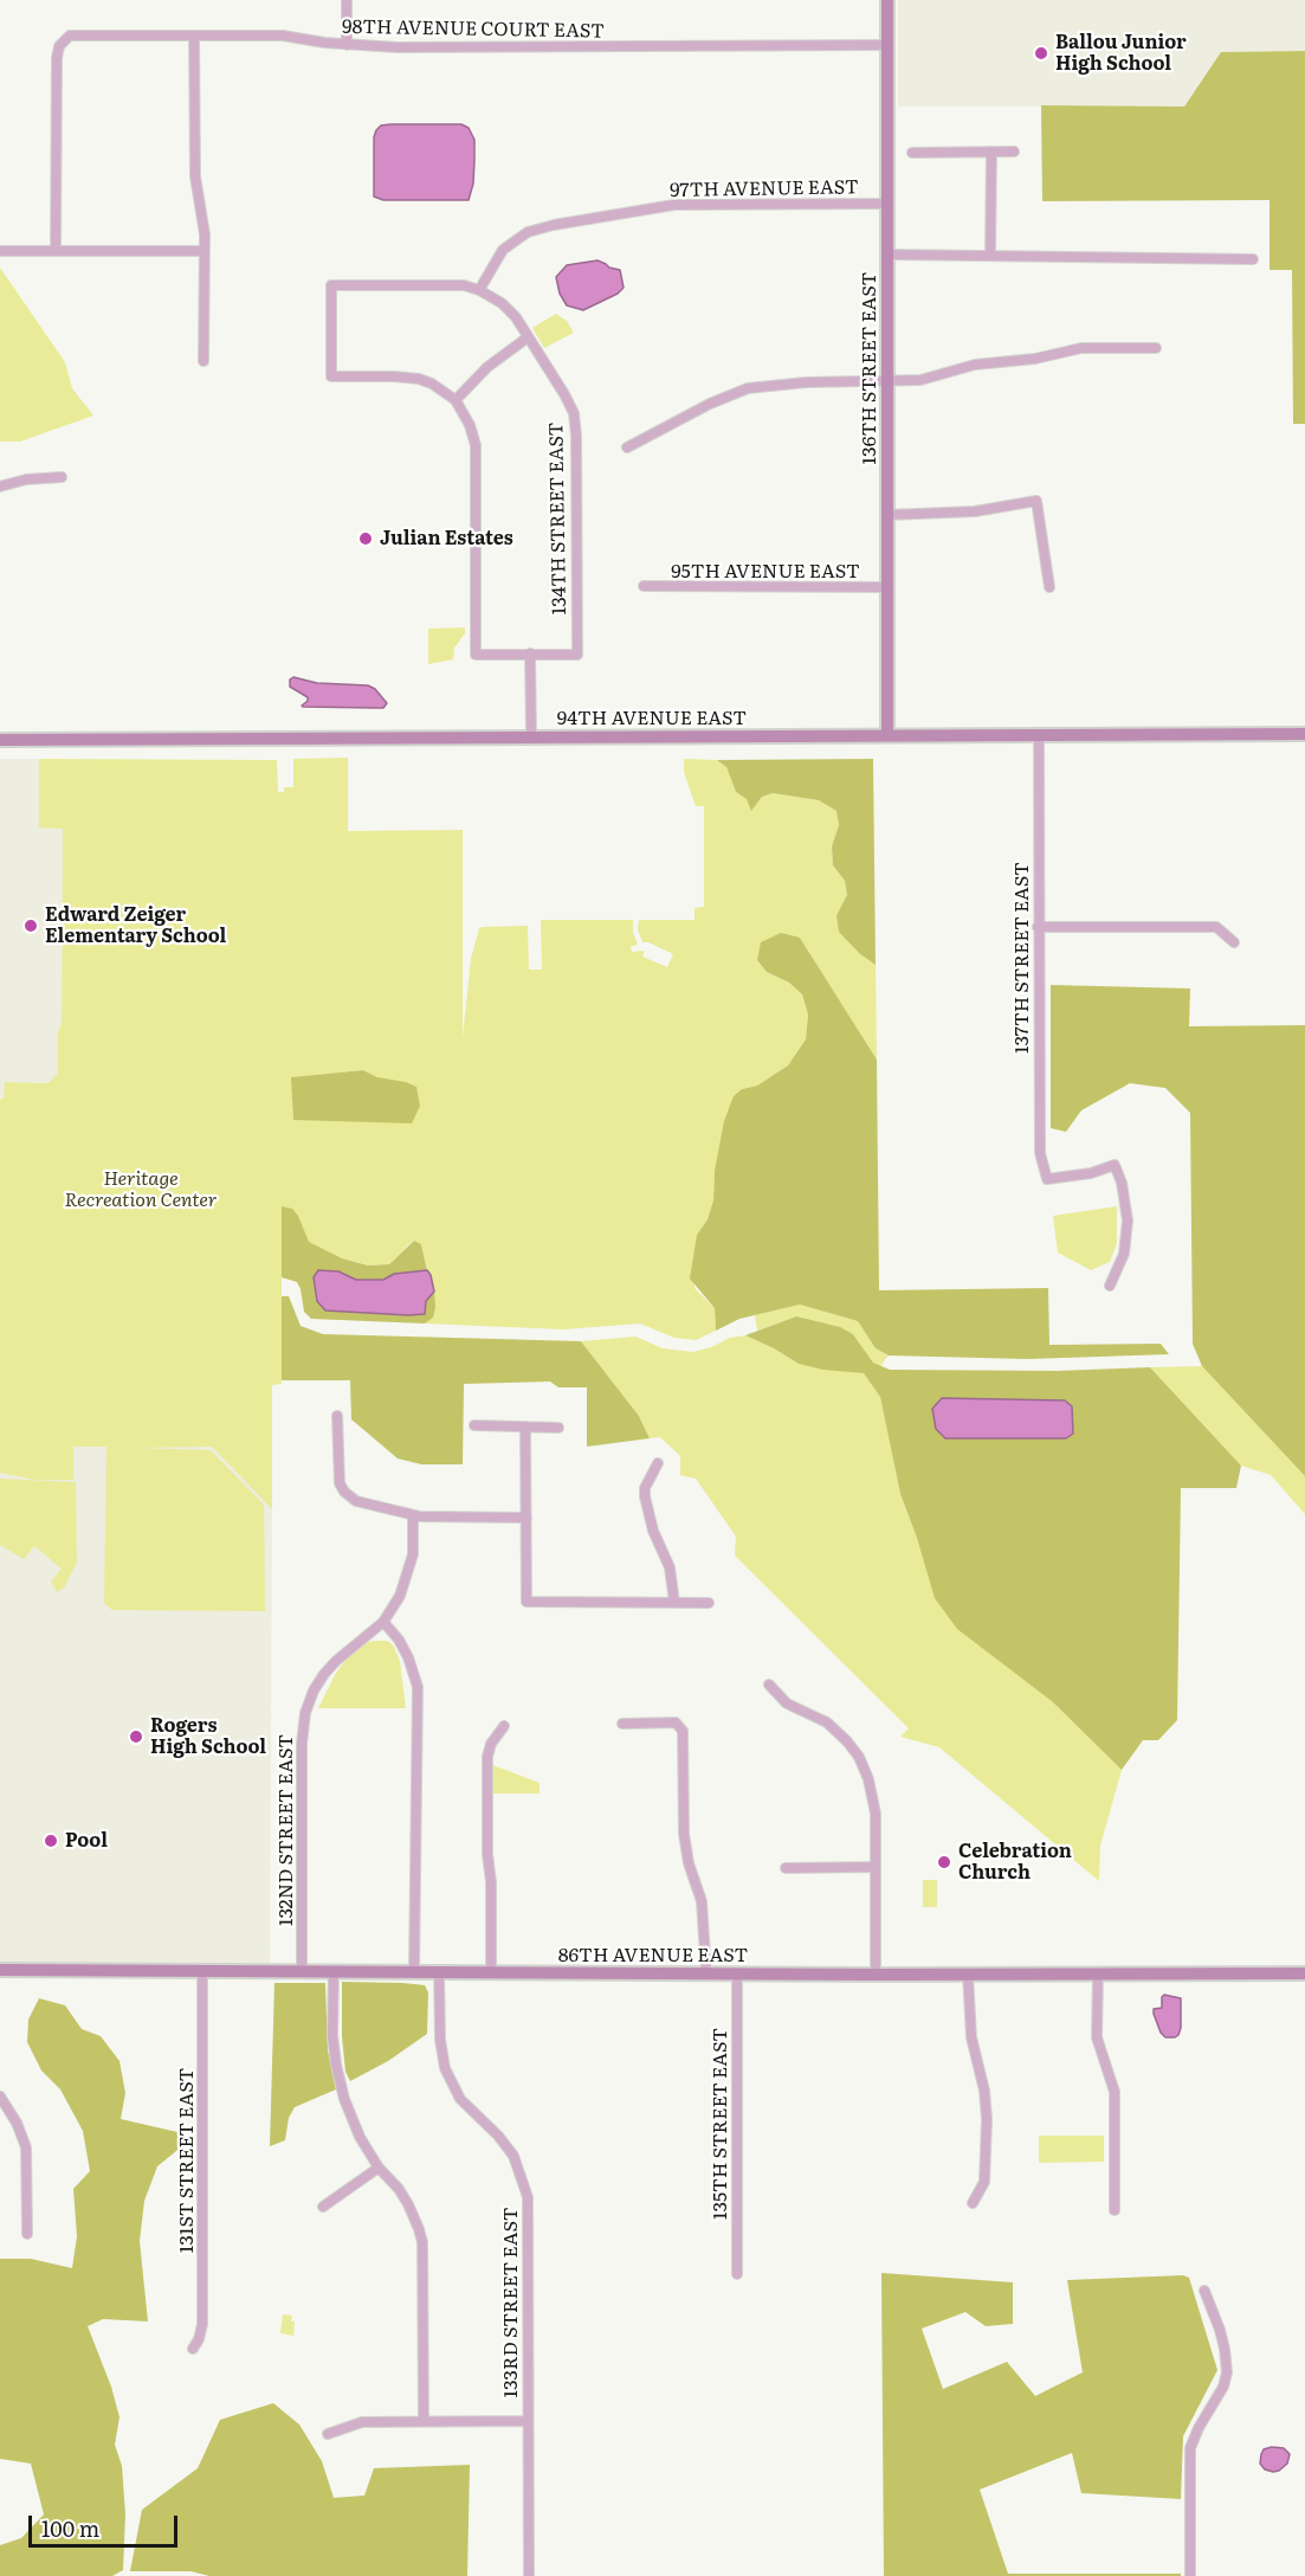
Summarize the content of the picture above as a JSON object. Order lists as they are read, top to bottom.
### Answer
{
  "streets": {
    "street": [
      "98TH AVENUE COURT EAST",
      "97TH AVENUE EAST",
      "136TH STREET EAST",
      "134TH STREET EAST",
      "95TH AVENUE EAST",
      "94TH AVENUE EAST",
      "137TH STREET EAST",
      "132ND STREET EAST",
      "86TH AVENUE EAST",
      "135TH STREET EAST",
      "131ST STREET EAST",
      "133RD STREET EAST"
    ]
  },
  "crossings": [
    ["98TH AVENUE COURT EAST", "136TH STREET EAST"],
    ["97TH AVENUE EAST", "136TH STREET EAST"],
    ["97TH AVENUE EAST", "134TH STREET EAST"],
    ["136TH STREET EAST", "95TH AVENUE EAST"],
    ["136TH STREET EAST", "94TH AVENUE EAST"],
    ["94TH AVENUE EAST", "137TH STREET EAST"],
    ["132ND STREET EAST", "86TH AVENUE EAST"],
    ["86TH AVENUE EAST", "135TH STREET EAST"],
    ["86TH AVENUE EAST", "131ST STREET EAST"],
    ["86TH AVENUE EAST", "133RD STREET EAST"]
  ],
  "parks": ["Heritage Recreation Center"],
  "places": [
    "Ballou Junior High School",
    "Julian Estates",
    "Edward Zeiger Elementary School",
    "Rogers High School",
    "Pool",
    "Celebration Church"
  ],
  "scale_bar": "100 m"
}
